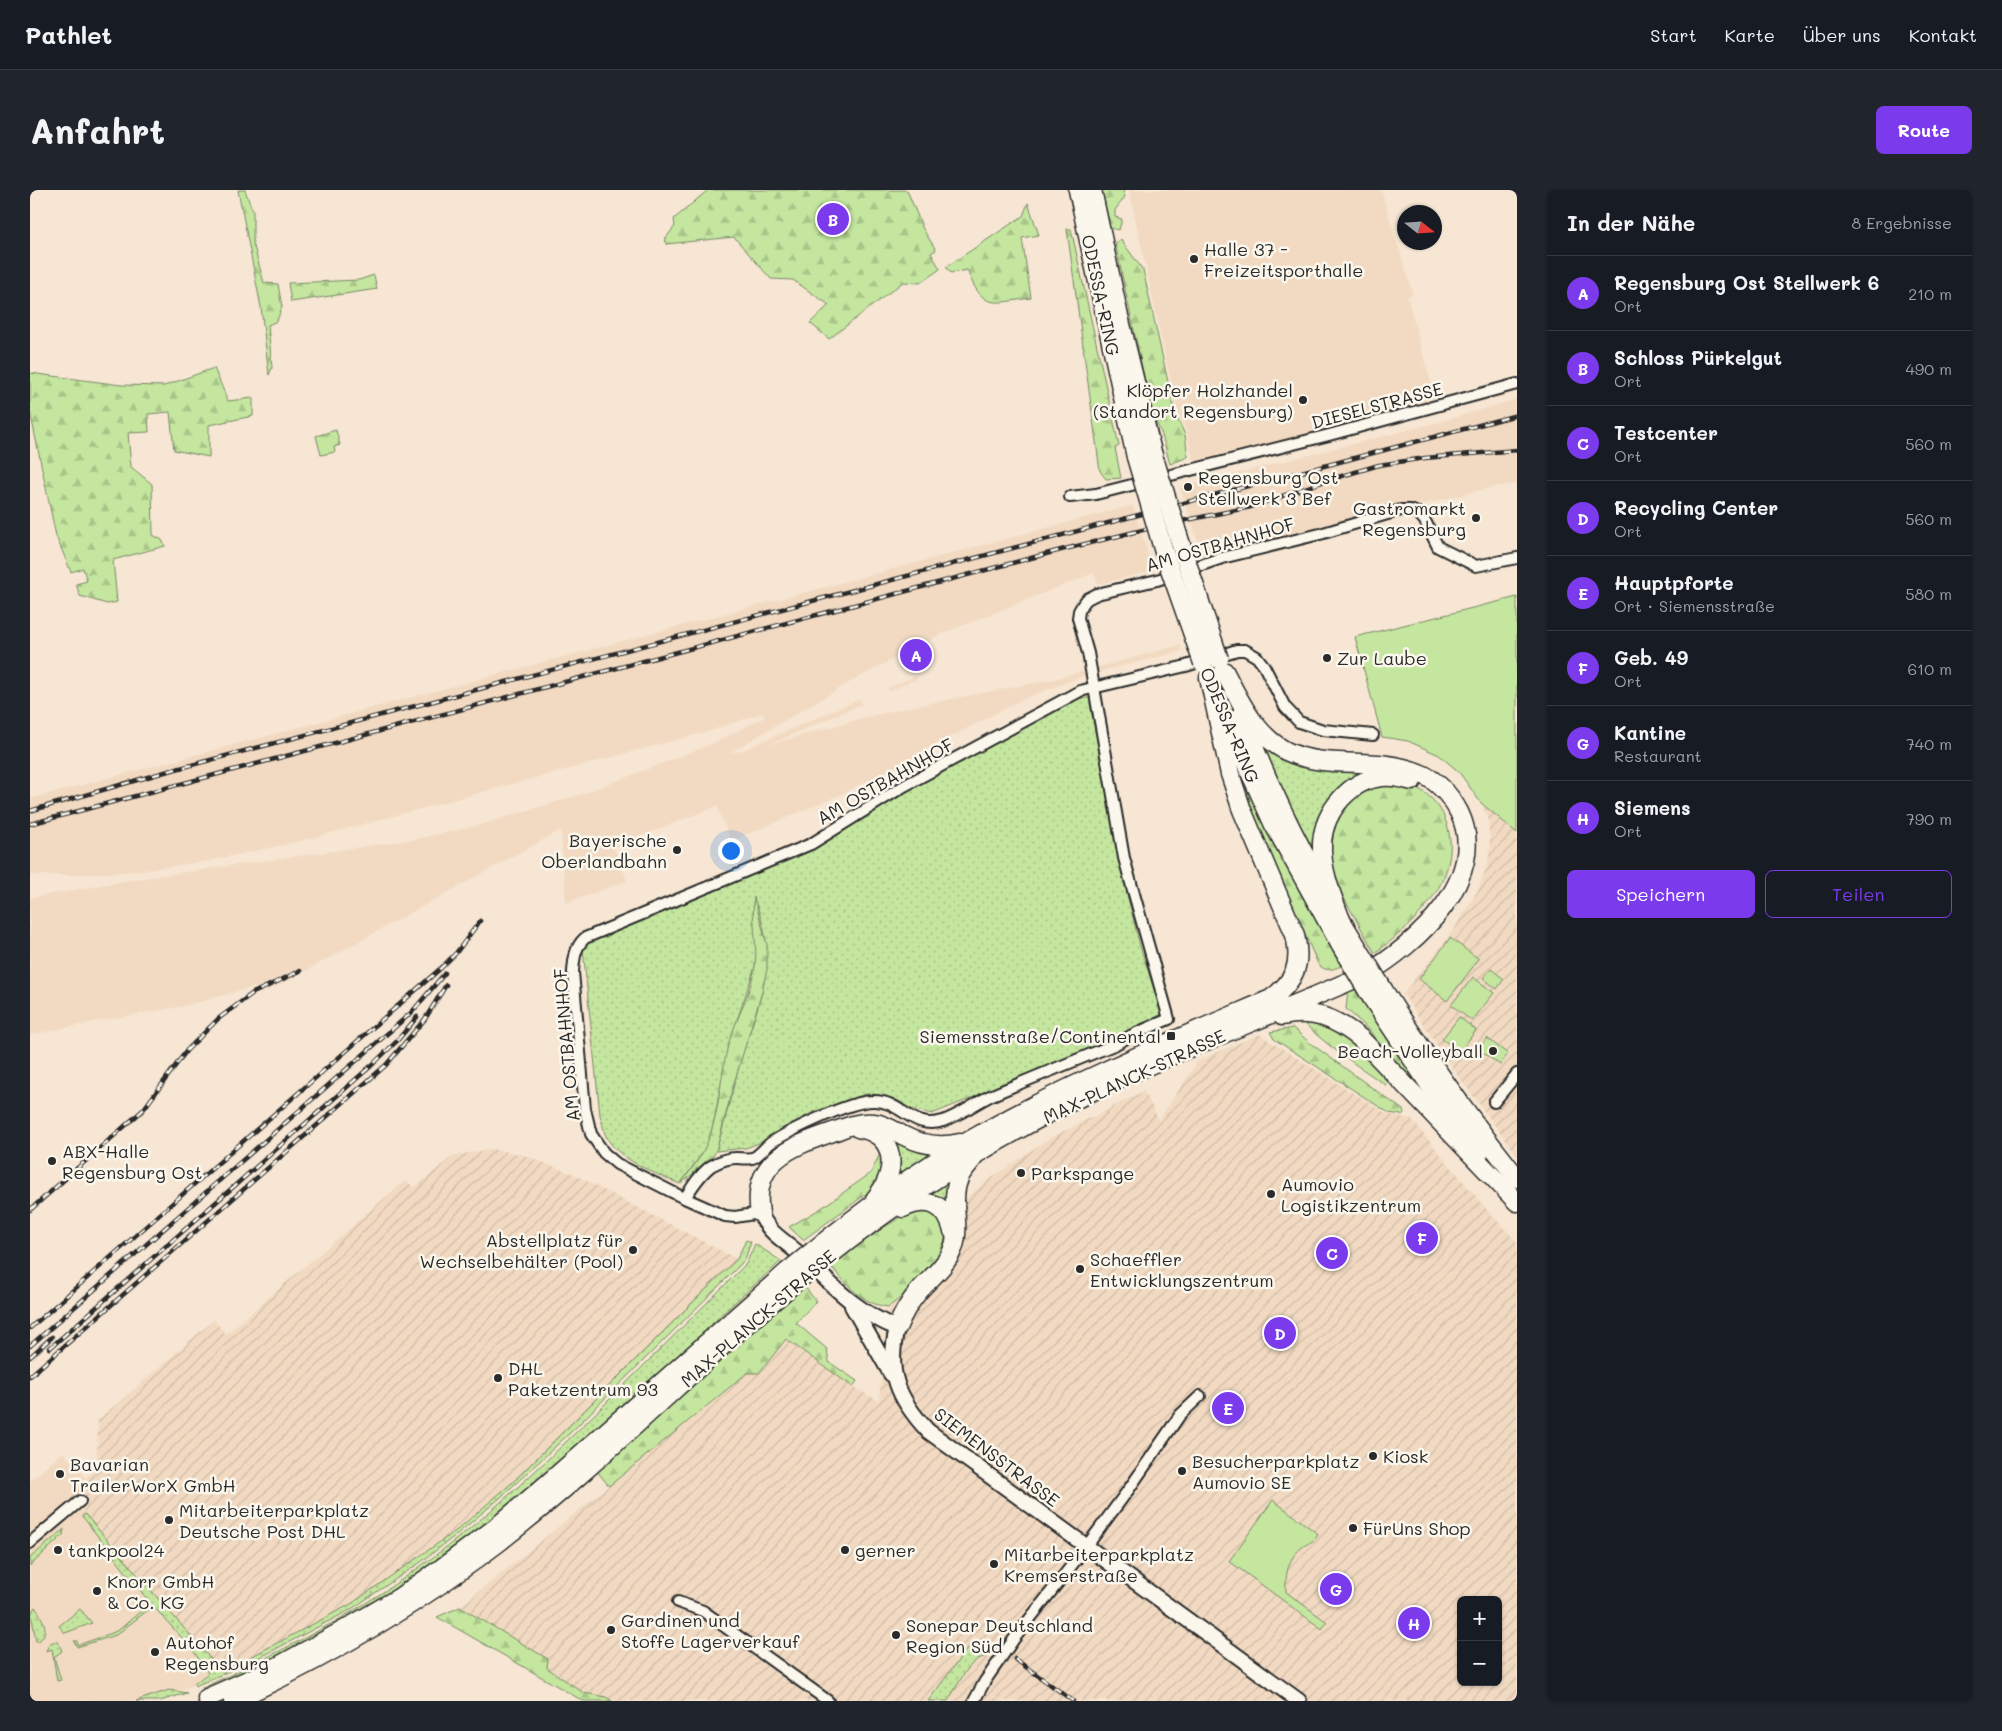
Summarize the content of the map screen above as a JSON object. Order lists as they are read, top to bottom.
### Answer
{
  "streets": {
    "highway": ["ODESSA-RING", "MAX-PLANCK-STRASSE"],
    "street": ["DIESELSTRASSE", "AM OSTBAHNHOF", "SIEMENSSTRASSE"]
  },
  "places": {
    "other": [
      "Halle 37 - Freizeitsporthalle",
      "Klöpfer Holzhandel (Standort Regensburg)",
      "Regensburg Ost Stellwerk 3 Bef",
      "Gastromarkt Regensburg",
      "Zur Laube",
      "Bayerische Oberlandbahn",
      "Beach-Volleyball",
      "ABX-Halle Regensburg Ost",
      "Parkspange",
      "Aumovio Logistikzentrum",
      "Abstellplatz für Wechselbehälter (Pool)",
      "Schaeffler Entwicklungszentrum",
      "DHL Paketzentrum 93",
      "Kiosk",
      "Besucherparkplatz Aumovio SE",
      "Bavarian TrailerWorX GmbH",
      "Mitarbeiterparkplatz Deutsche Post DHL",
      "FürUns Shop",
      "tankpool24",
      "gerner",
      "Mitarbeiterparkplatz Kremserstraße",
      "Knorr GmbH & Co. KG",
      "Gardinen und Stoffe Lagerverkauf",
      "Sonepar Deutschland Region Süd",
      "Autohof Regensburg"
    ],
    "transit": ["Siemensstraße/Continental"]
  },
  "north": "right",
  "page": {
    "header": "Pathlet",
    "nav": [
      "Start",
      "Karte",
      "Über uns",
      "Kontakt"
    ],
    "buttons": [
      "Route",
      ["Speichern", "Teilen"]
    ],
    "title": "Anfahrt",
    "heading": ["In der Nähe", "8 Ergebnisse"],
    "pins": [
      "B",
      "A",
      "F",
      "C",
      "D",
      "E",
      "G",
      "H"
    ],
    "list": [
      {
        "mark": "A",
        "name": "Regensburg Ost Stellwerk 6",
        "note": "Ort",
        "value": "210 m"
      },
      {
        "mark": "B",
        "name": "Schloss Pürkelgut",
        "note": "Ort",
        "value": "490 m"
      },
      {
        "mark": "C",
        "name": "Testcenter",
        "note": "Ort",
        "value": "560 m"
      },
      {
        "mark": "D",
        "name": "Recycling Center",
        "note": "Ort",
        "value": "560 m"
      },
      {
        "mark": "E",
        "name": "Hauptpforte",
        "note": "Ort · Siemensstraße",
        "value": "580 m"
      },
      {
        "mark": "F",
        "name": "Geb. 49",
        "note": "Ort",
        "value": "610 m"
      },
      {
        "mark": "G",
        "name": "Kantine",
        "note": "Restaurant",
        "value": "740 m"
      },
      {
        "mark": "H",
        "name": "Siemens",
        "note": "Ort",
        "value": "790 m"
      }
    ],
    "map_buttons": ["+", "−"]
  }
}
